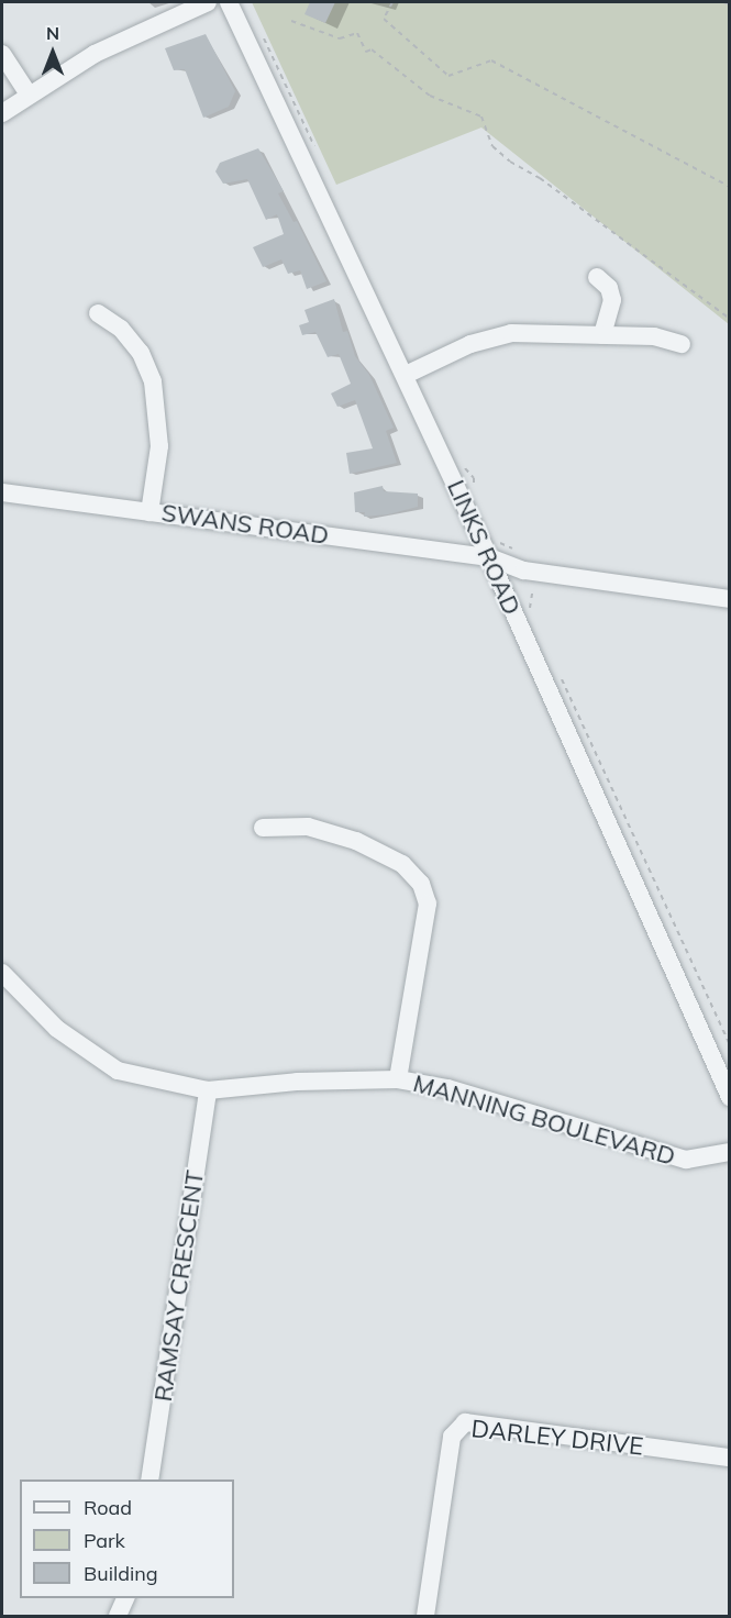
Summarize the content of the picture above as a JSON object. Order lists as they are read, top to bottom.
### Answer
{
  "streets": {
    "street": [
      "SWANS ROAD",
      "LINKS ROAD",
      "MANNING BOULEVARD",
      "RAMSAY CRESCENT",
      "DARLEY DRIVE"
    ]
  },
  "crossings": [
    ["SWANS ROAD", "LINKS ROAD"],
    ["MANNING BOULEVARD", "RAMSAY CRESCENT"]
  ],
  "legend": ["Road", "Park", "Building"],
  "north": "top"
}
